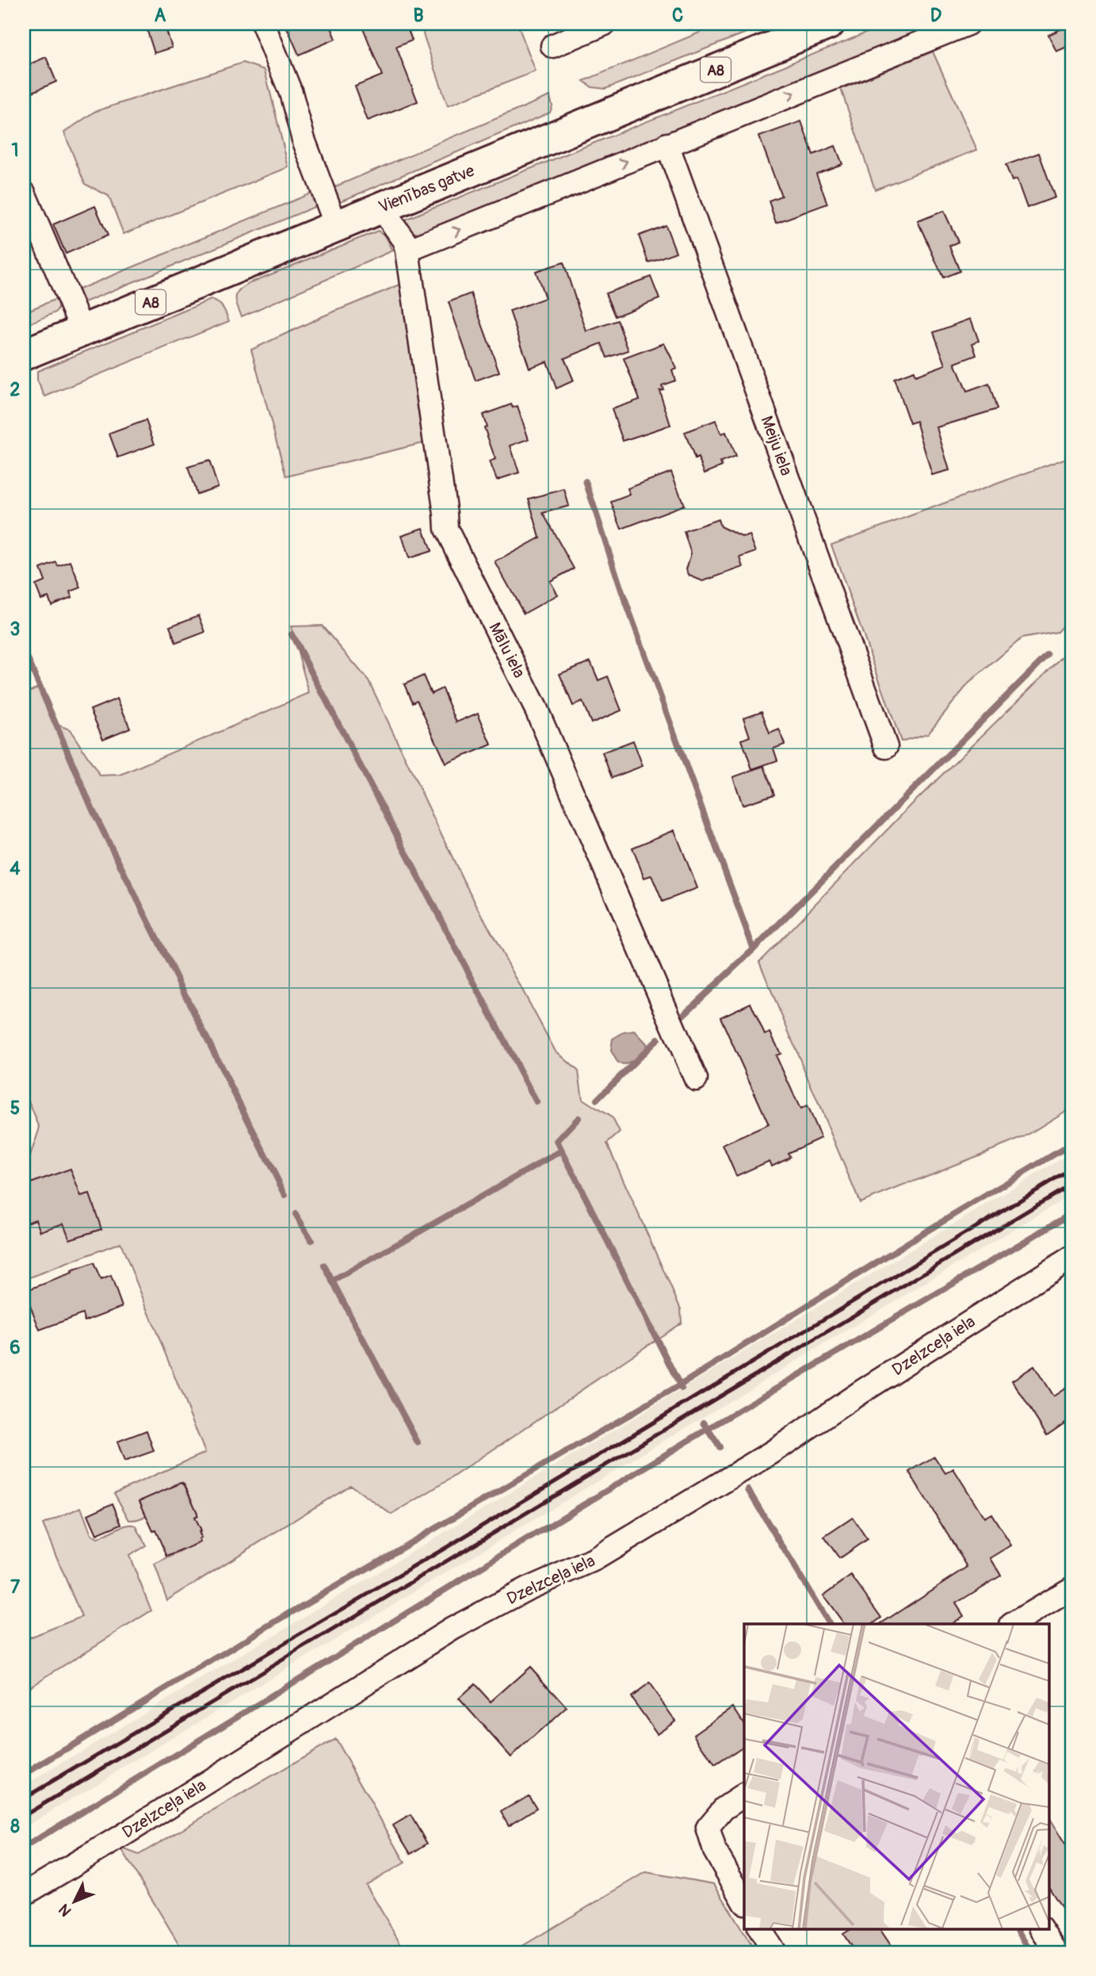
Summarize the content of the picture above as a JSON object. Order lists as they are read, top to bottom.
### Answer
{
  "streets": {
    "highway": ["A8", "Vienības gatve"],
    "street": ["Meiju iela", "Mālu iela", "Dzelzceļa iela"]
  },
  "crossings": [
    ["Vienības gatve", "Mālu iela"]
  ],
  "north": "bottom left",
  "grid": {
    "columns": [
      "A",
      "B",
      "C",
      "D"
    ],
    "rows": [
      "1",
      "2",
      "3",
      "4",
      "5",
      "6",
      "7",
      "8"
    ]
  }
}
